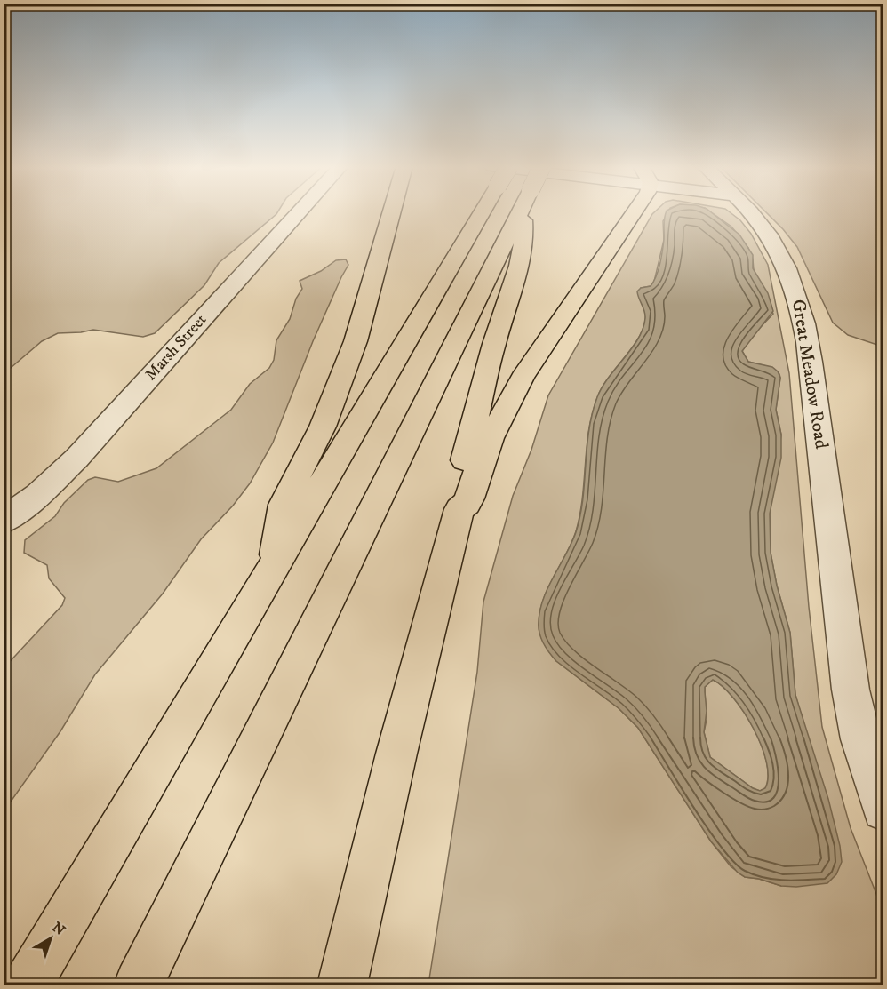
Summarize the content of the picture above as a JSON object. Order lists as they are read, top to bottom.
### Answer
{
  "streets": {
    "street": ["Marsh Street", "Great Meadow Road"]
  },
  "north": "top right"
}
